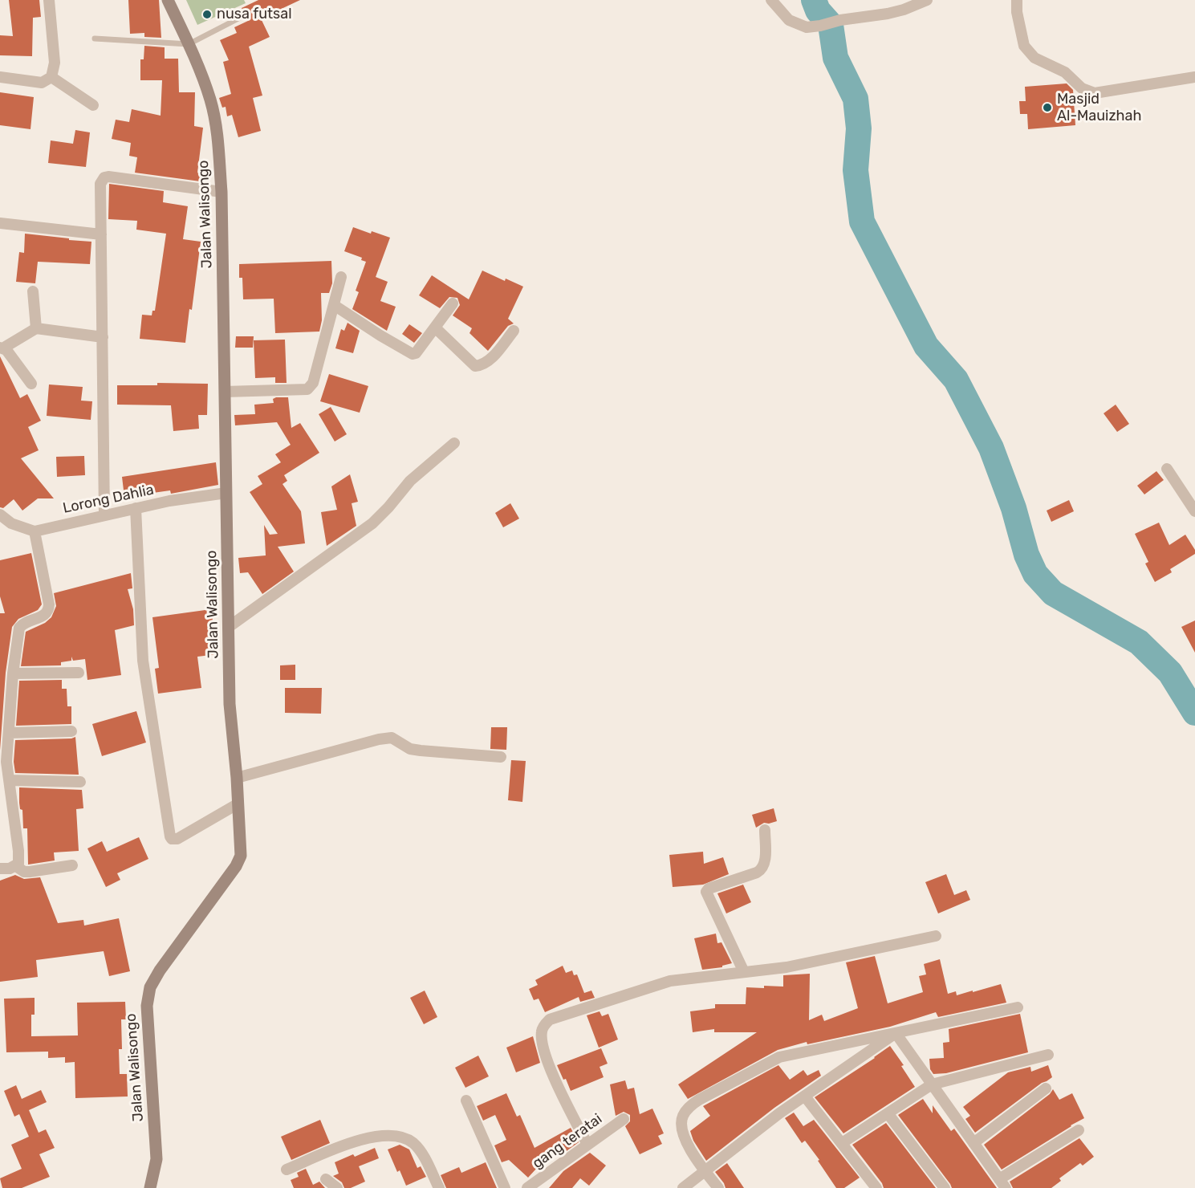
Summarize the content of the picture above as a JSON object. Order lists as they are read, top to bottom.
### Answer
{
  "streets": {
    "street": ["Jalan Walisongo", "Lorong Dahlia", "gang teratai"]
  },
  "crossings": [
    ["Jalan Walisongo", "Lorong Dahlia"]
  ],
  "places": ["nusa futsal", "Masjid Al-Mauizhah"]
}
